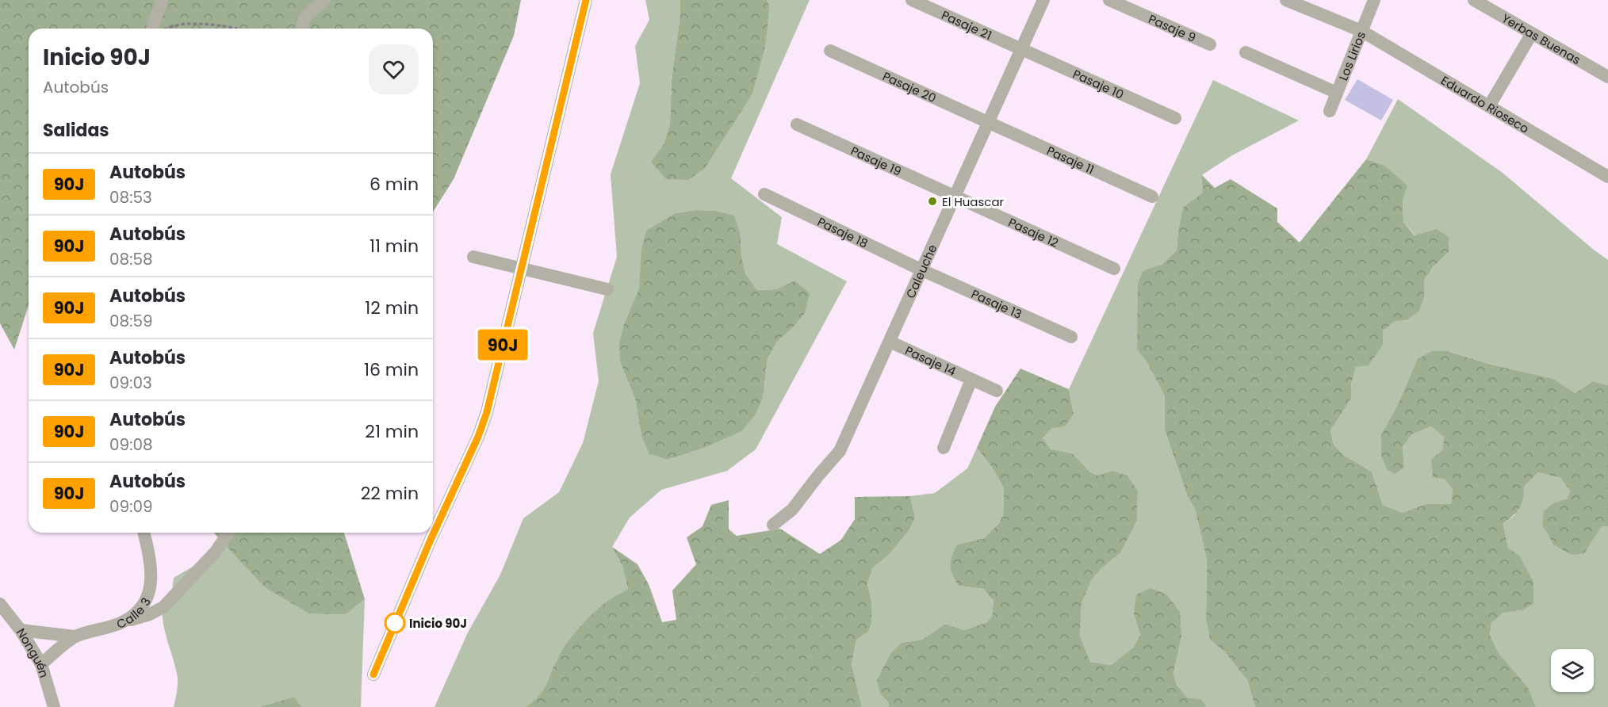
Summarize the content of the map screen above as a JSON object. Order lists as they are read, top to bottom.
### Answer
{
  "streets": {
    "street": [
      "Pasaje 21",
      "Pasaje 9",
      "Yerbas Buenas",
      "Los Lirios",
      "Pasaje 10",
      "Pasaje 20",
      "Eduardo Rioseco",
      "Pasaje 11",
      "Pasaje 19",
      "Pasaje 18",
      "Pasaje 12",
      "Caleuche",
      "Pasaje 13",
      "Pasaje 14",
      "Calle 3",
      "Nonguén"
    ]
  },
  "crossings": [
    ["Pasaje 21", "Pasaje 10"],
    ["Pasaje 21", "Caleuche"],
    ["Los Lirios", "Eduardo Rioseco"],
    ["Pasaje 10", "Caleuche"],
    ["Pasaje 20", "Pasaje 11"],
    ["Pasaje 20", "Caleuche"],
    ["Pasaje 11", "Caleuche"],
    ["Pasaje 19", "Pasaje 12"],
    ["Pasaje 19", "Caleuche"],
    ["Pasaje 18", "Caleuche"],
    ["Pasaje 18", "Pasaje 13"],
    ["Pasaje 12", "Caleuche"],
    ["Caleuche", "Pasaje 13"],
    ["Caleuche", "Pasaje 14"]
  ],
  "places": ["El Huascar", "Inicio 90J"],
  "lines": ["bus line 90J"],
  "page": {
    "on_map": "90J",
    "heading": [
      ["Inicio 90J", "Autobús"],
      "Salidas"
    ],
    "list": [
      {
        "mark": "90J",
        "name": "Autobús",
        "note": "08:53",
        "value": "6 min"
      },
      {
        "mark": "90J",
        "name": "Autobús",
        "note": "08:58",
        "value": "11 min"
      },
      {
        "mark": "90J",
        "name": "Autobús",
        "note": "08:59",
        "value": "12 min"
      },
      {
        "mark": "90J",
        "name": "Autobús",
        "note": "09:03",
        "value": "16 min"
      },
      {
        "mark": "90J",
        "name": "Autobús",
        "note": "09:08",
        "value": "21 min"
      },
      {
        "mark": "90J",
        "name": "Autobús",
        "note": "09:09",
        "value": "22 min"
      }
    ]
  }
}
